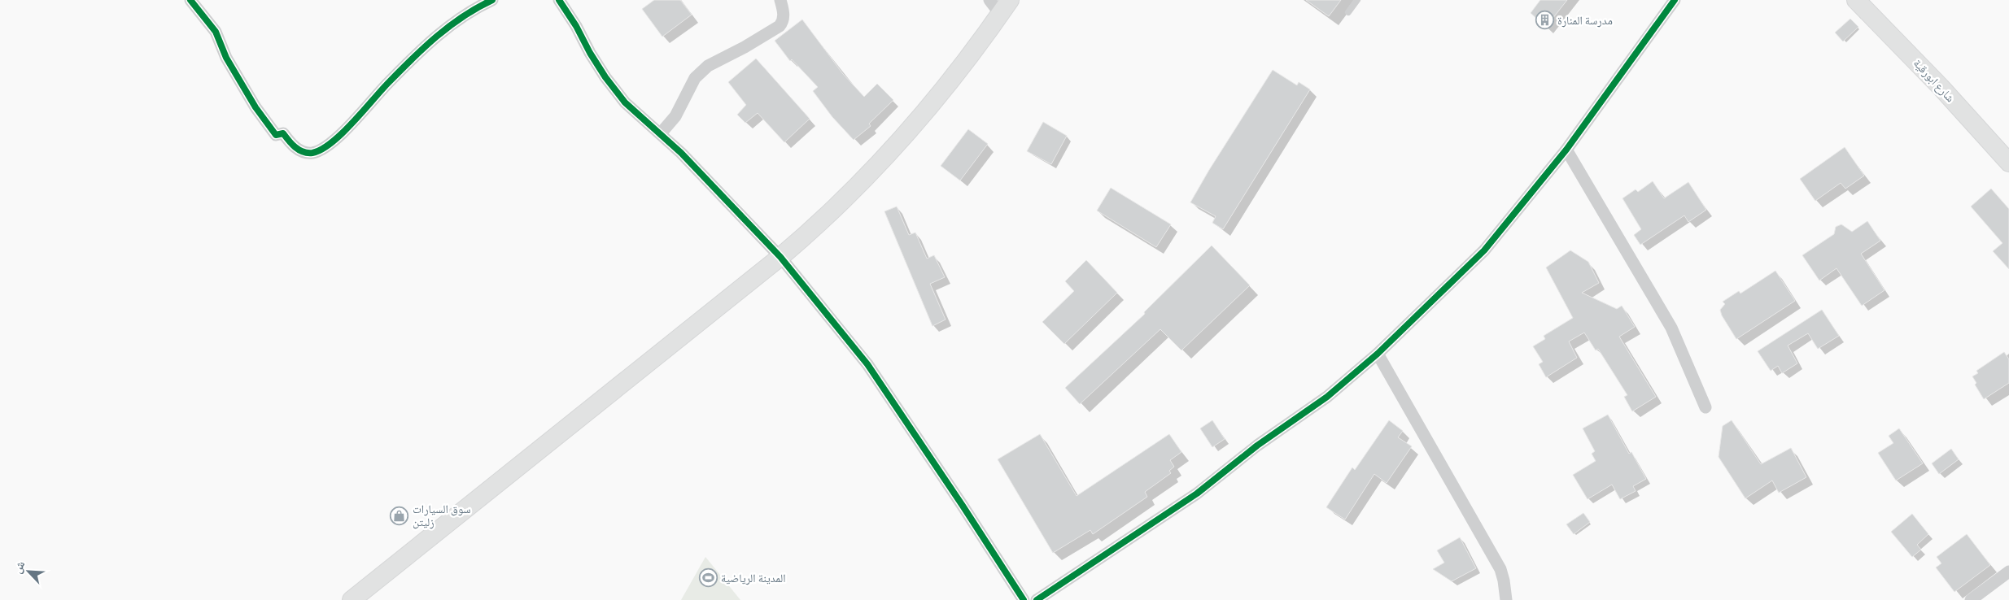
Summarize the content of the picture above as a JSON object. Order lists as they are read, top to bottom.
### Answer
{
  "streets": {
    "main road": ["شارع ابورقية"]
  },
  "places": {
    "building": ["مدرسة المنارة"],
    "shop": ["سوق السيارات زليتن"],
    "sports": ["المدينة الرياضية"]
  },
  "north": "top left"
}
